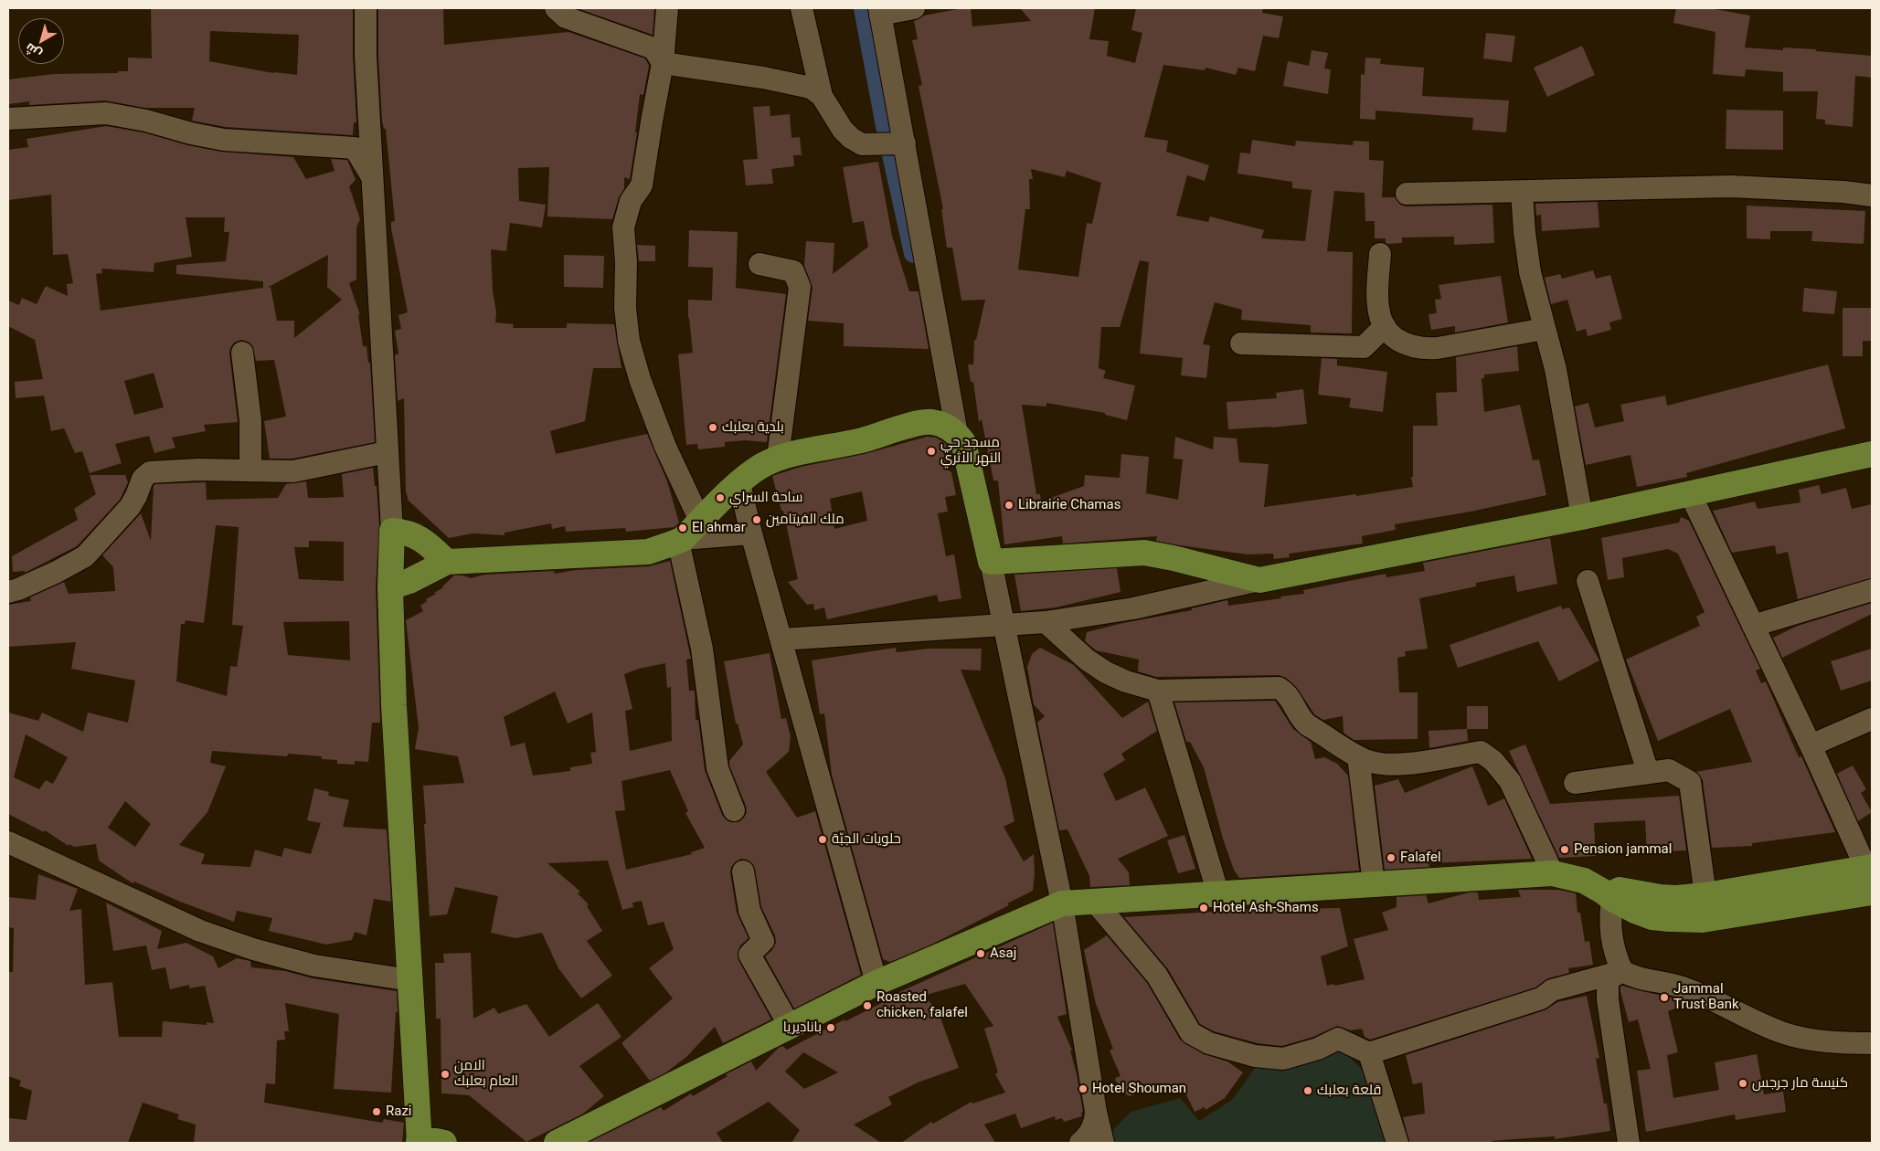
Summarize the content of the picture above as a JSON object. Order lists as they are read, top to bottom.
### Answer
{
  "places": [
    "بلدية بعلبك",
    "مسجد حي النهر الأثري",
    "ساحة السراي",
    "Librairie Chamas",
    "ملك الفيتامين",
    "El ahmar",
    "حلويات الجبّة",
    "Pension jammal",
    "Falafel",
    "Hotel Ash-Shams",
    "Asaj",
    "Jammal Trust Bank",
    "Roasted chicken, falafel",
    "باناديريا",
    "الامن العام بعلبك",
    "كنيسة مار جرجس",
    "Hotel Shouman",
    "قلعة بعلبك",
    "Razi"
  ],
  "north": "bottom left"
}
